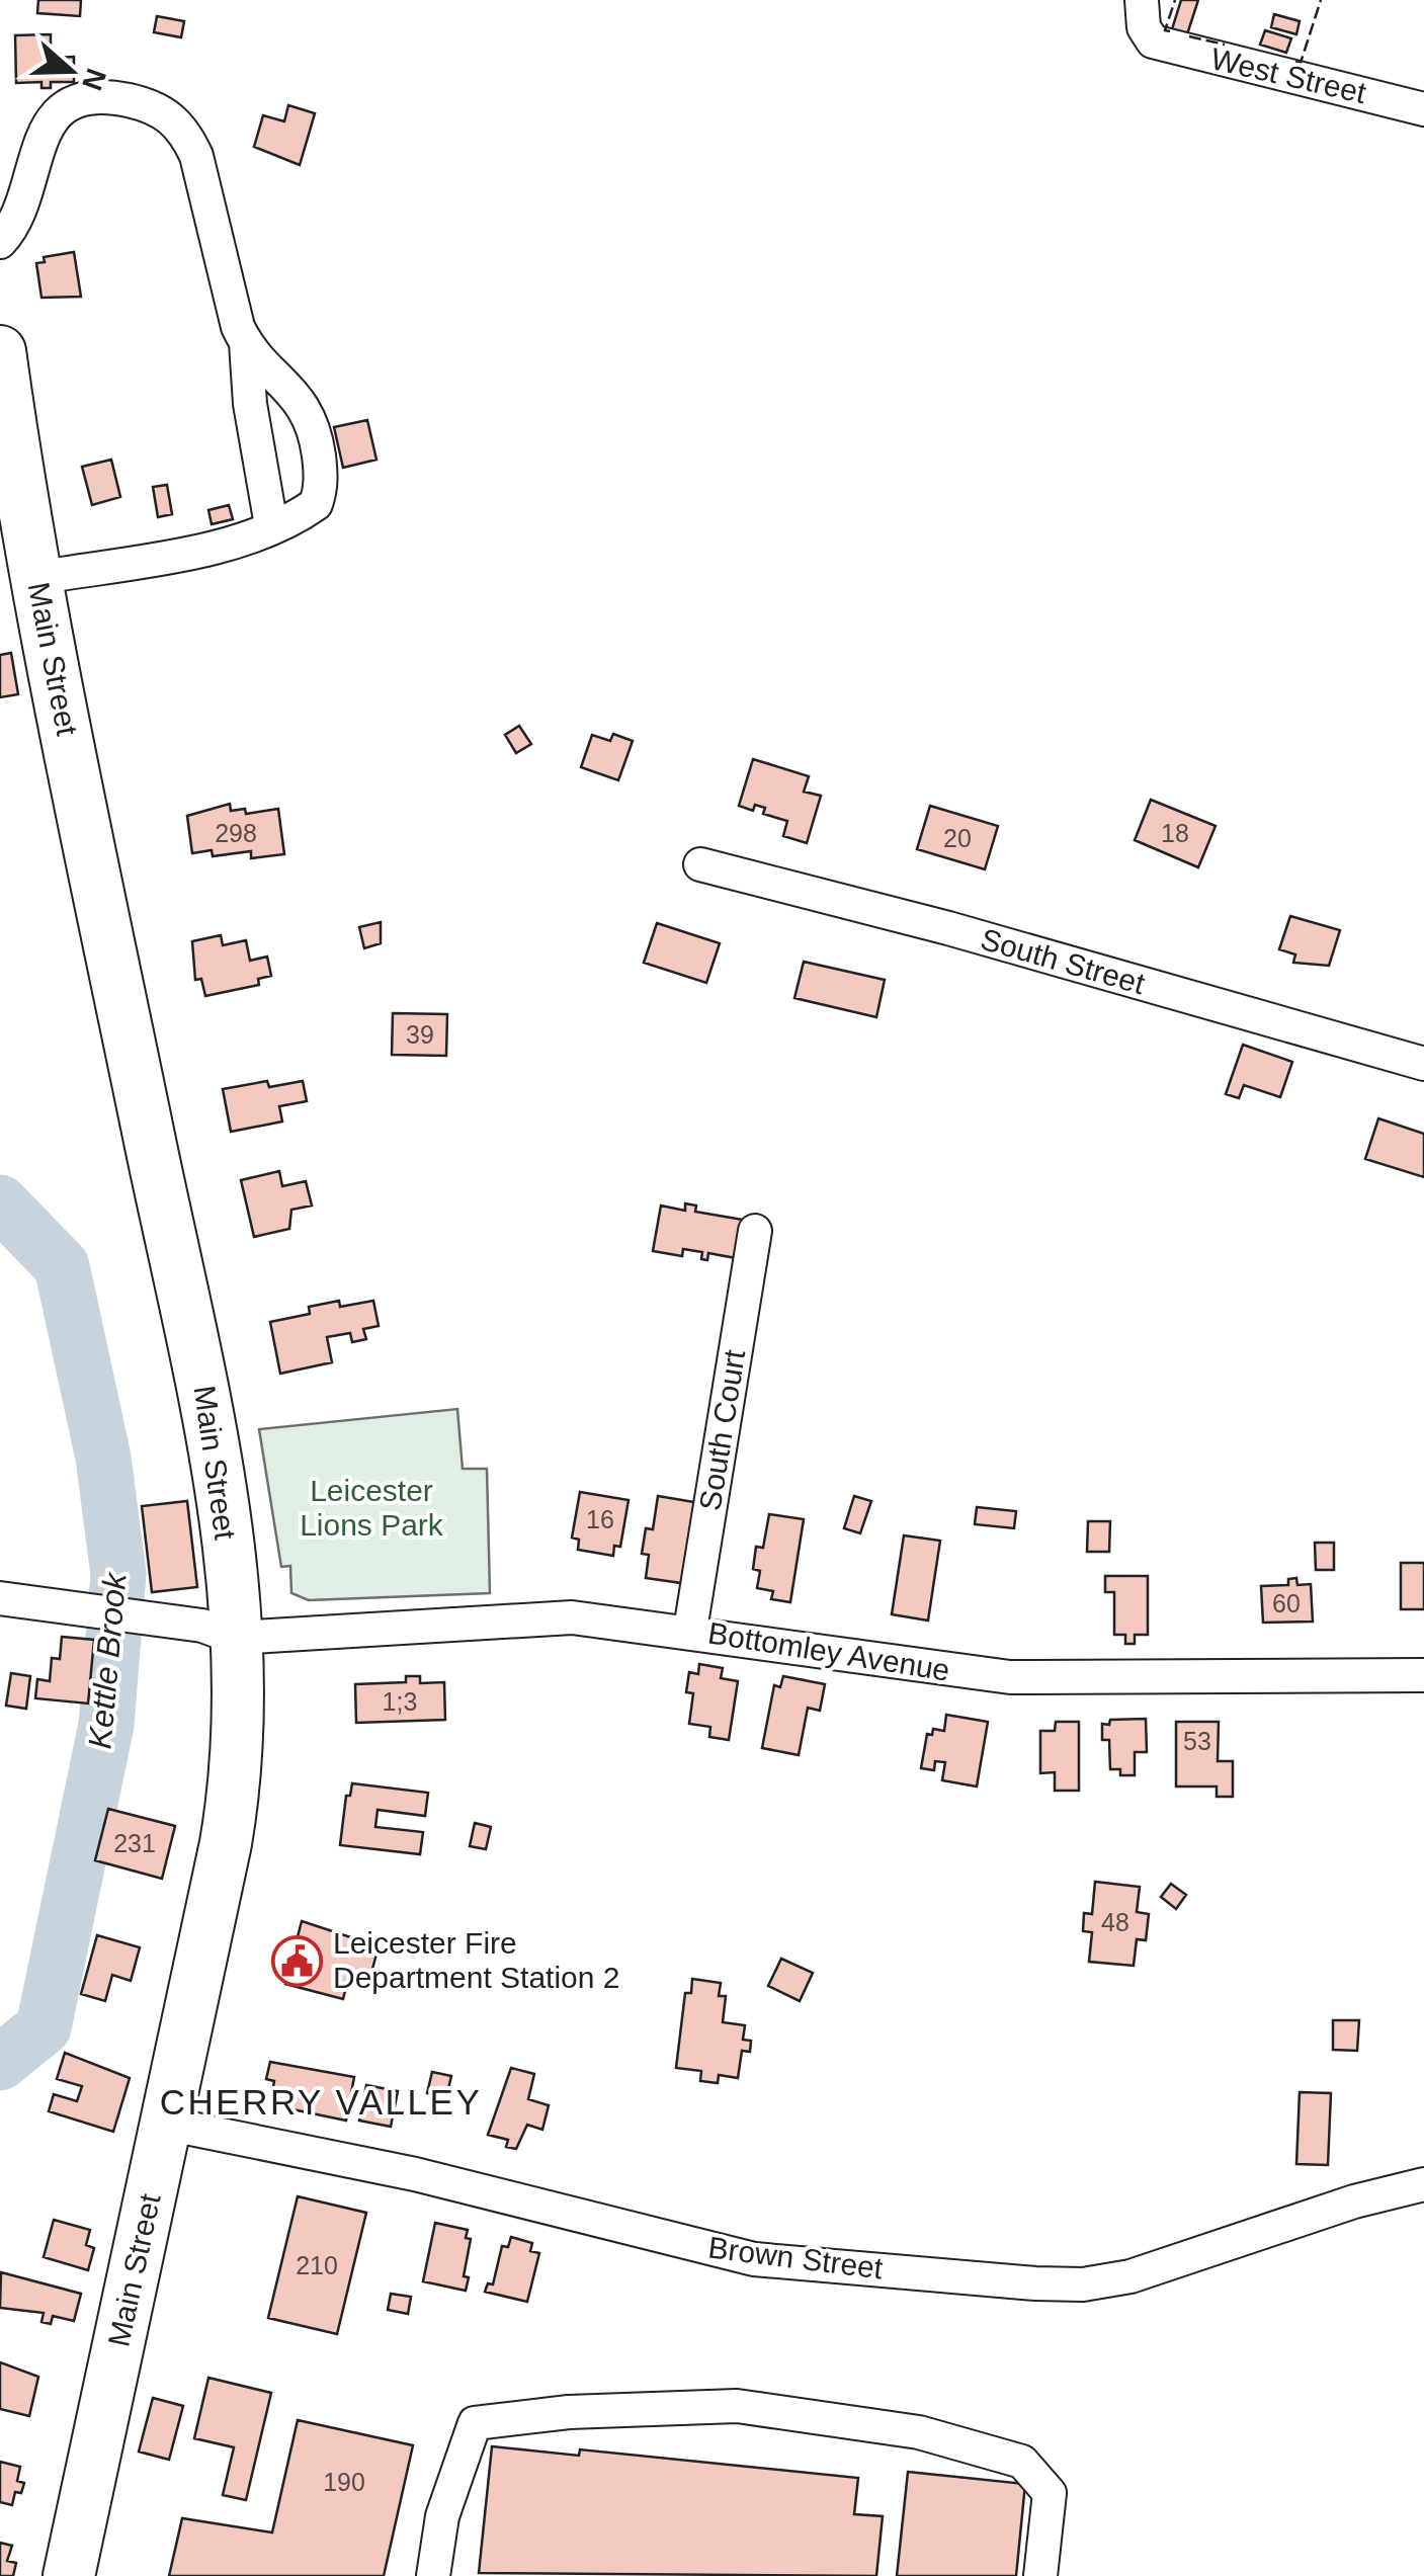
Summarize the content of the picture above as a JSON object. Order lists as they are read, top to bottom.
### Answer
{
  "streets": {
    "highway": ["Main Street"],
    "street": [
      "West Street",
      "South Street",
      "South Court",
      "Bottomley Avenue",
      "Brown Street"
    ]
  },
  "crossings": [
    ["Main Street", "Bottomley Avenue"],
    ["Main Street", "Brown Street"],
    ["South Court", "Bottomley Avenue"]
  ],
  "districts": ["CHERRY VALLEY"],
  "water": ["Kettle Brook"],
  "parks": ["Leicester Lions Park"],
  "places": {
    "public building": ["Leicester Fire Department Station 2"]
  },
  "house_numbers": [
    "298",
    "18",
    "20",
    "39",
    "16",
    "60",
    "1;3",
    "53",
    "231",
    "48",
    "210",
    "190"
  ],
  "north": "right"
}
